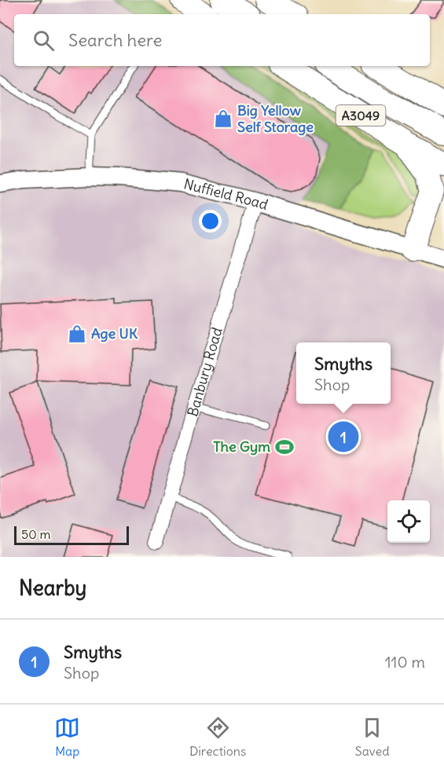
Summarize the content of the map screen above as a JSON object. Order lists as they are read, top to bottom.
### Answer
{
  "streets": {
    "highway": ["A3049"],
    "street": ["Nuffield Road", "Banbury Road"]
  },
  "crossings": [
    ["Nuffield Road", "Banbury Road"]
  ],
  "places": {
    "shop": ["Big Yellow Self Storage", "Age UK"],
    "sports": ["The Gym"]
  },
  "scale_bar": "50 m",
  "page": {
    "search": "Search here",
    "popup": ["Smyths", "Shop"],
    "pins": "1",
    "scale": "50 m",
    "heading": "Nearby",
    "list": [
      {
        "mark": "1",
        "name": "Smyths",
        "note": "Shop",
        "value": "110 m"
      }
    ],
    "nav": ["Map", "Directions", "Saved"]
  }
}
